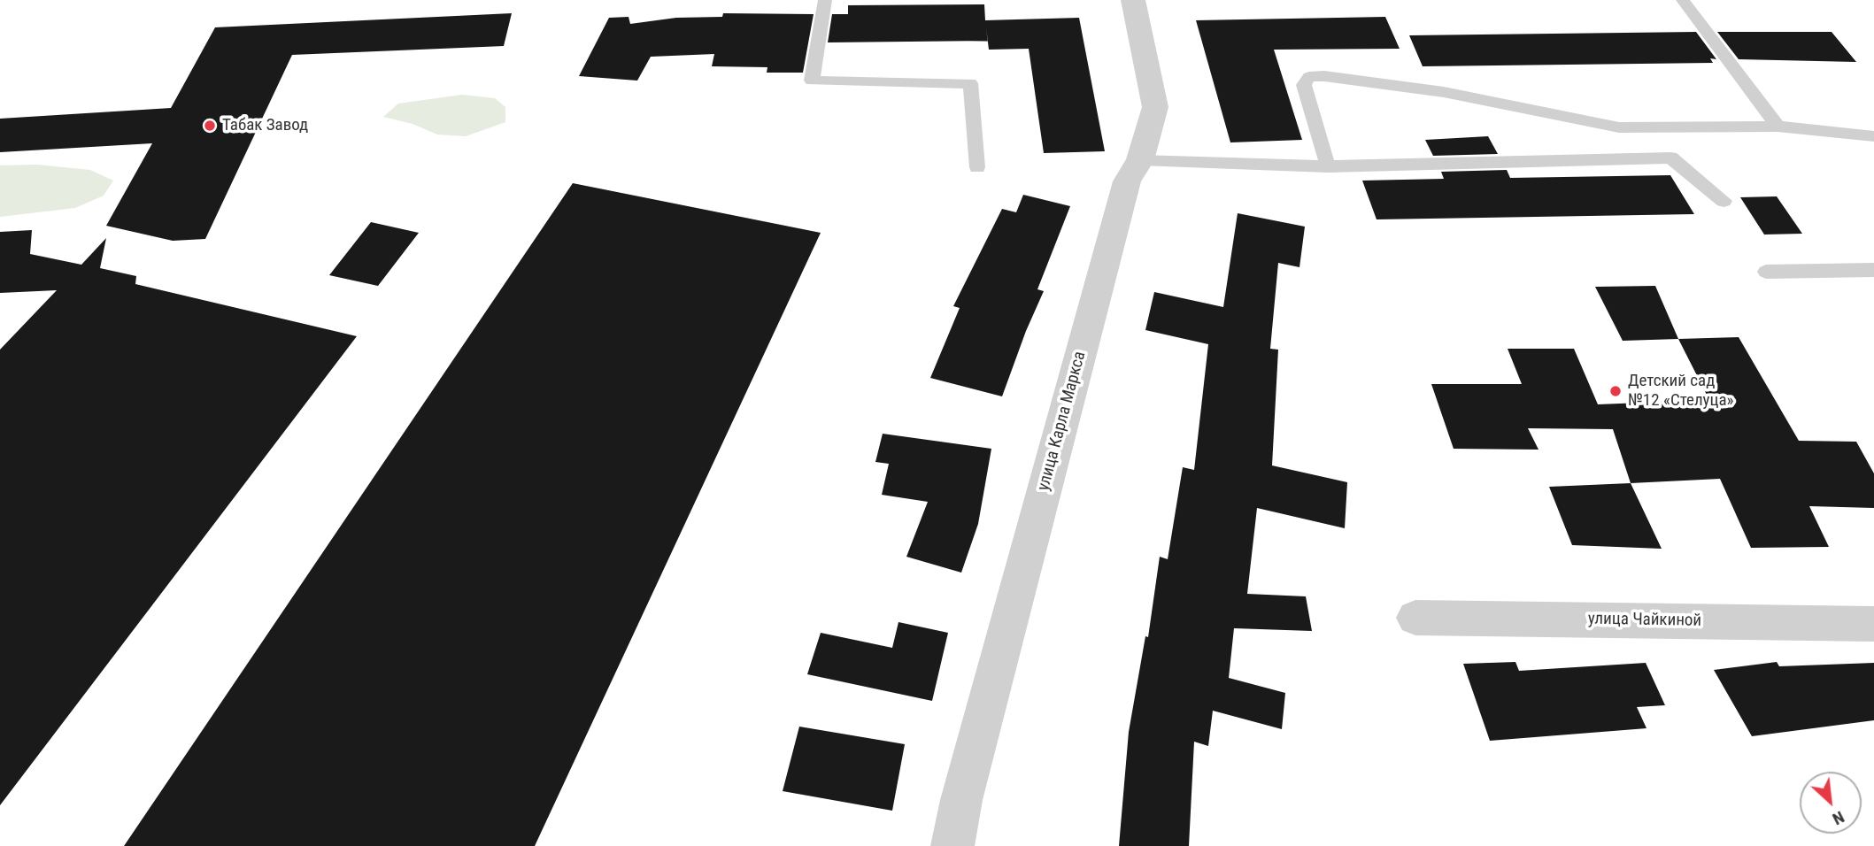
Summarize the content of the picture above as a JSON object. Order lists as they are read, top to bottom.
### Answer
{
  "streets": {
    "street": ["улица Карла Маркса", "улица Чайкиной"]
  },
  "places": ["Табак Завод", "Детский сад №12 «Стелуца»"],
  "north": "bottom right"
}
